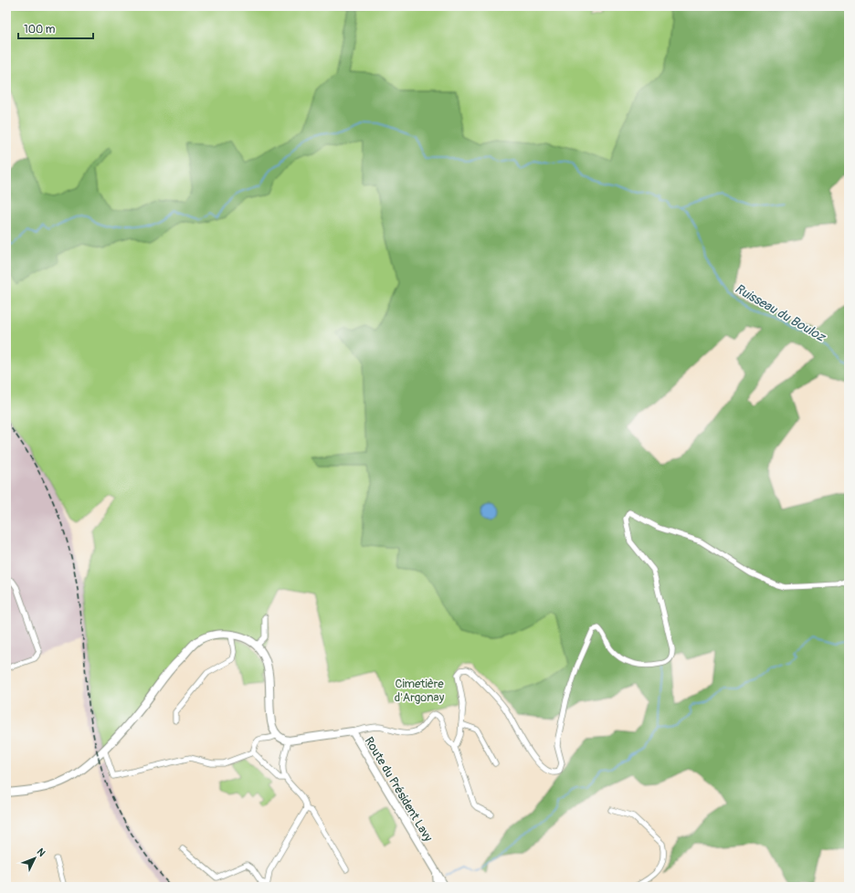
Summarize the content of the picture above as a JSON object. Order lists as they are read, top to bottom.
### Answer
{
  "streets": {
    "street": ["Route du Président Lavy"]
  },
  "water": ["Ruisseau du Bouloz"],
  "parks": ["Cimetière d'Argonay"],
  "scale_bar": "100 m",
  "north": "top right"
}
